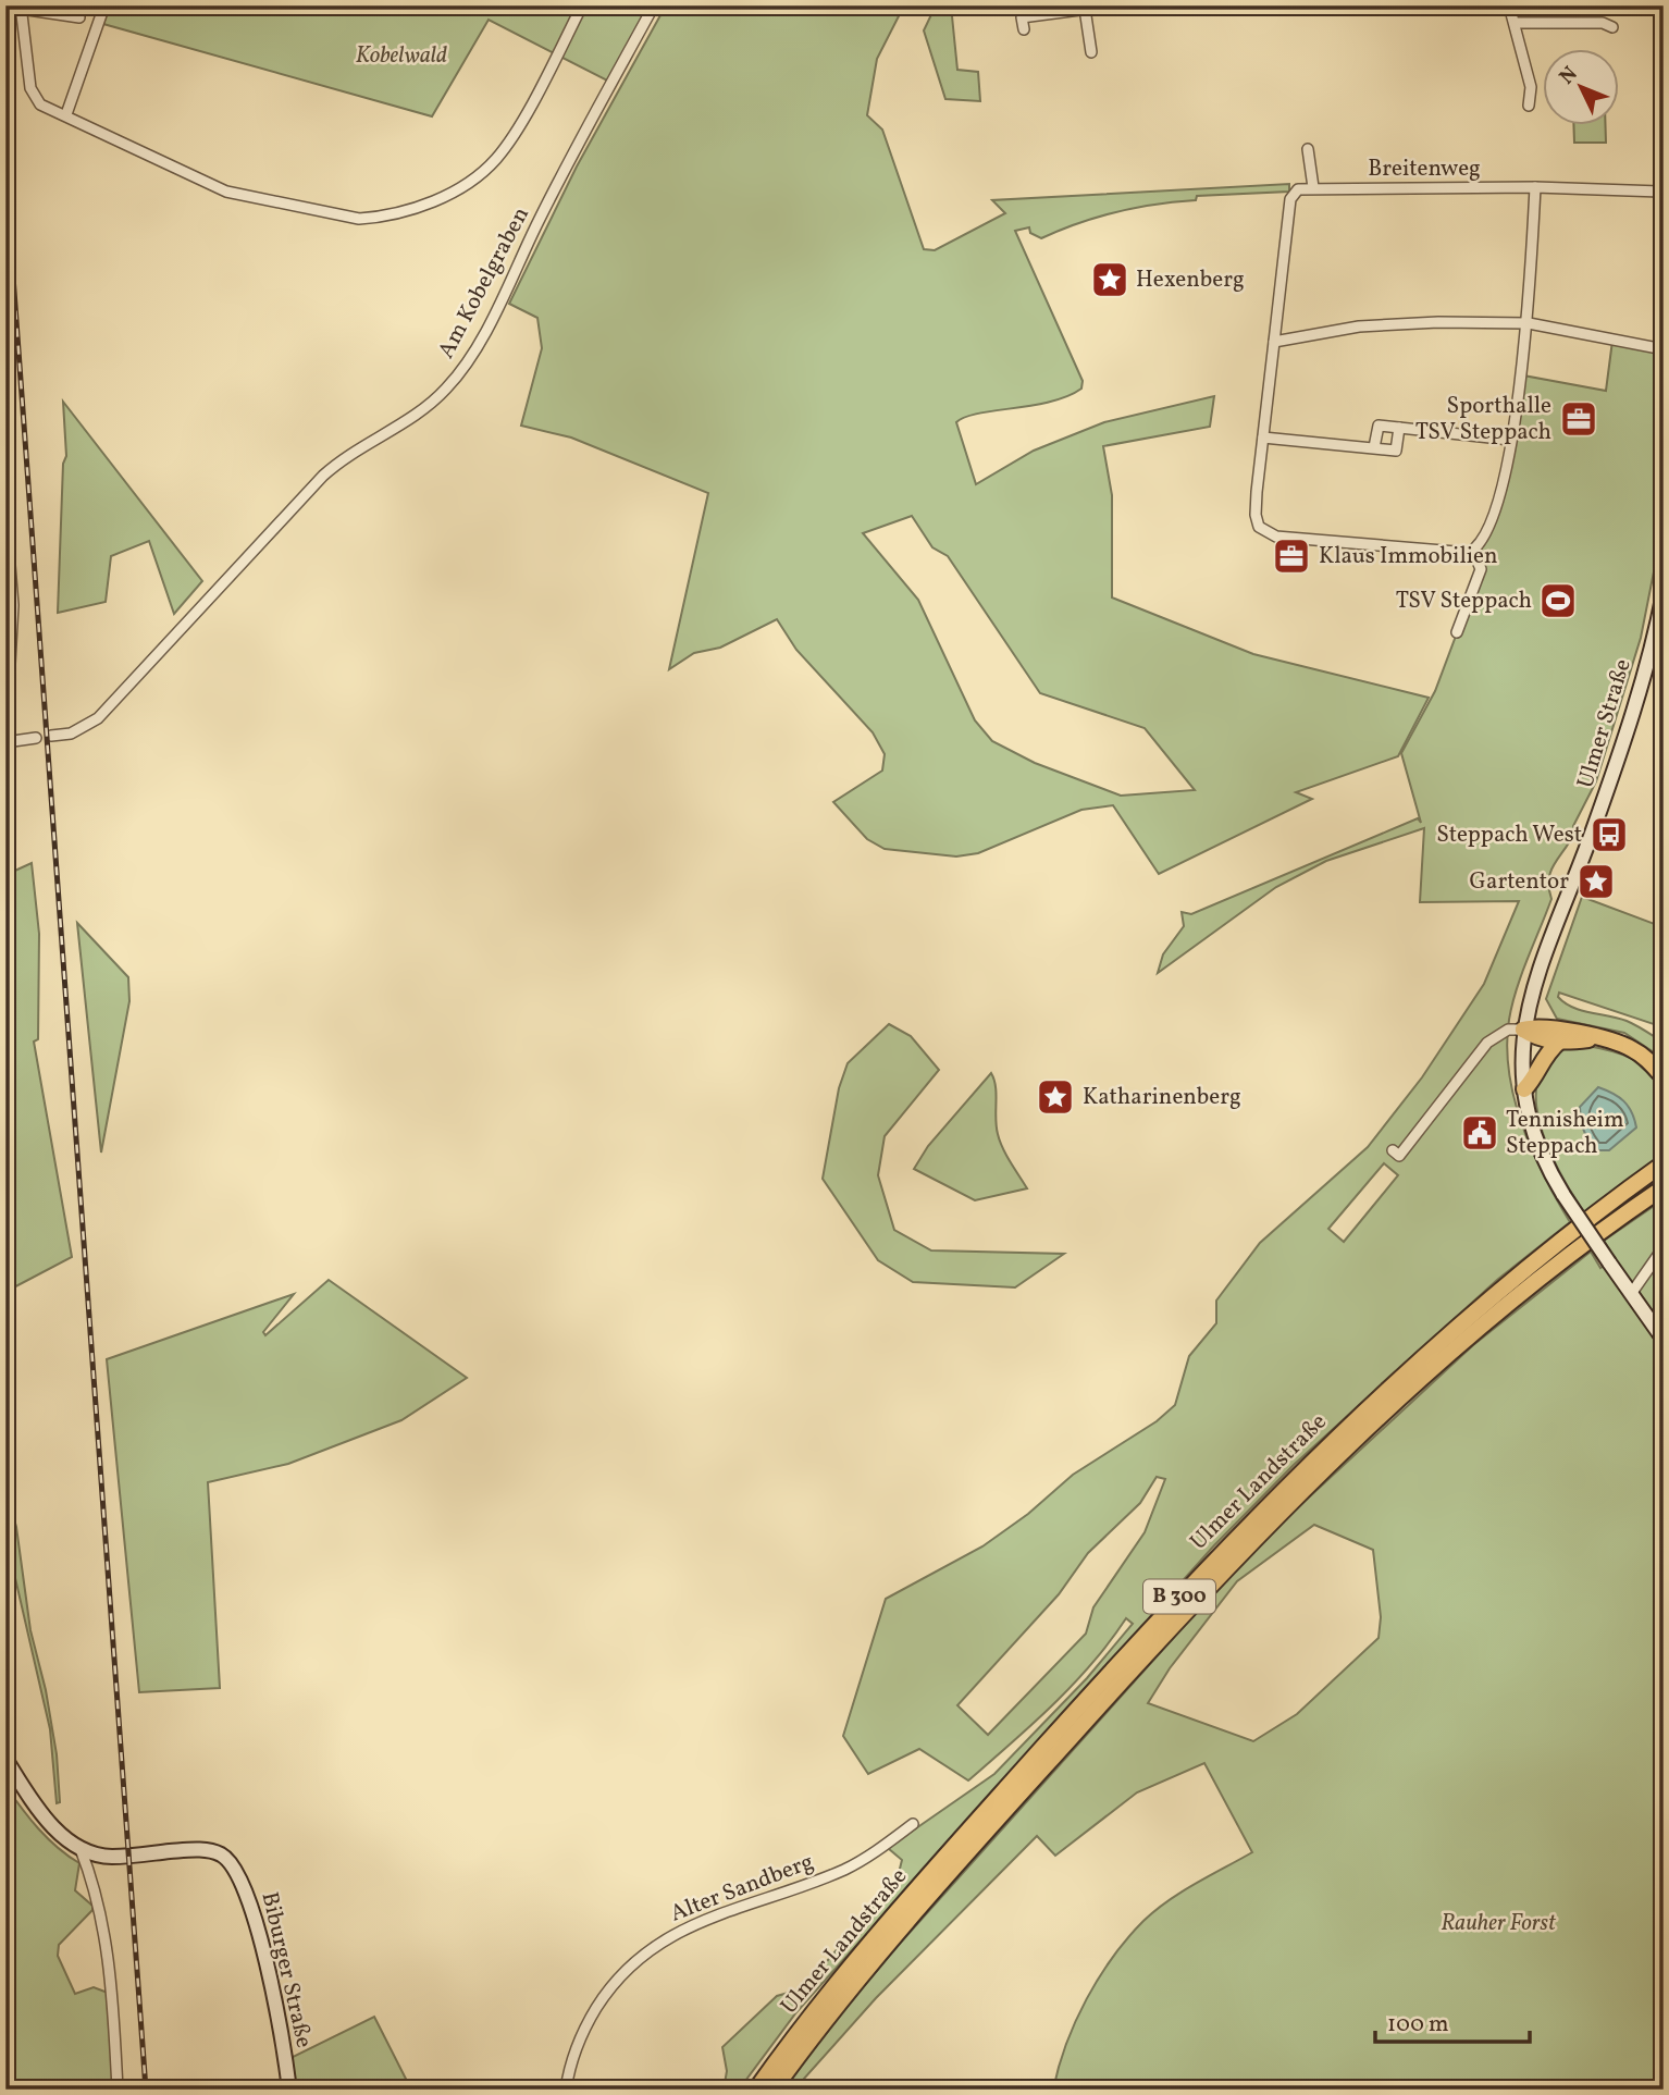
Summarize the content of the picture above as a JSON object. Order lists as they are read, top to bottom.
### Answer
{
  "streets": {
    "main road": ["Ulmer Landstraße", "B 300"],
    "street": [
      "Breitenweg",
      "Am Kobelgraben",
      "Ulmer Straße",
      "Alter Sandberg",
      "Biburger Straße"
    ]
  },
  "parks": ["Kobelwald", "Rauher Forst"],
  "places": {
    "place": ["Hexenberg", "Gartentor", "Katharinenberg"],
    "office": ["Sporthalle TSV Steppach", "Klaus Immobilien"],
    "sports": ["TSV Steppach"],
    "bus stop": ["Steppach West"],
    "public building": ["Tennisheim Steppach"]
  },
  "scale_bar": "100 m",
  "north": "top left"
}
